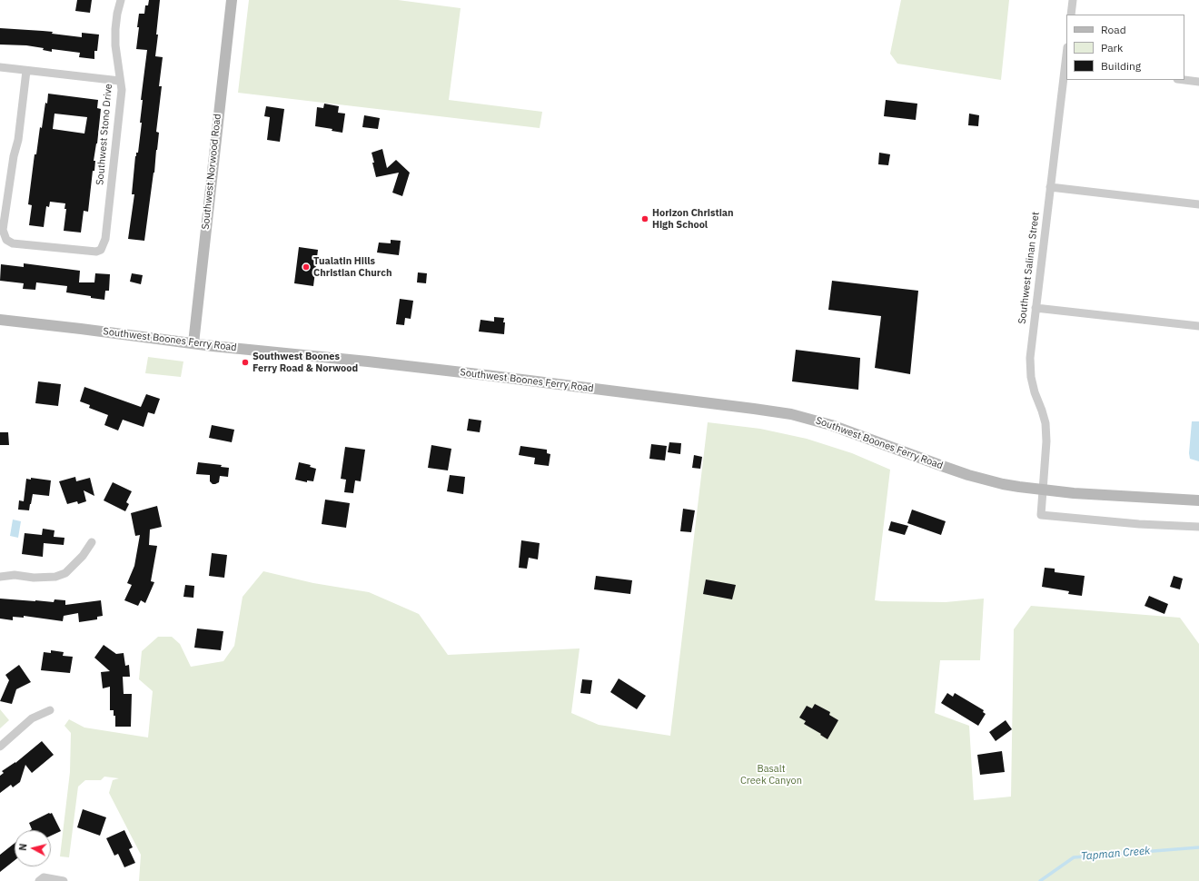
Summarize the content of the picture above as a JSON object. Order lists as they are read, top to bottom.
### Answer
{
  "streets": {
    "main road": ["Southwest Norwood Road", "Southwest Boones Ferry Road"],
    "street": ["Southwest Stono Drive", "Southwest Salinan Street"]
  },
  "crossings": [
    ["Southwest Norwood Road", "Southwest Boones Ferry Road"],
    ["Southwest Salinan Street", "Southwest Boones Ferry Road"]
  ],
  "water": ["Tapman Creek"],
  "parks": ["Basalt Creek Canyon"],
  "places": ["Horizon Christian High School", "Tualatin Hills Christian Church", "Southwest Boones Ferry Road & Norwood"],
  "legend": ["Road", "Park", "Building"],
  "north": "left"
}
